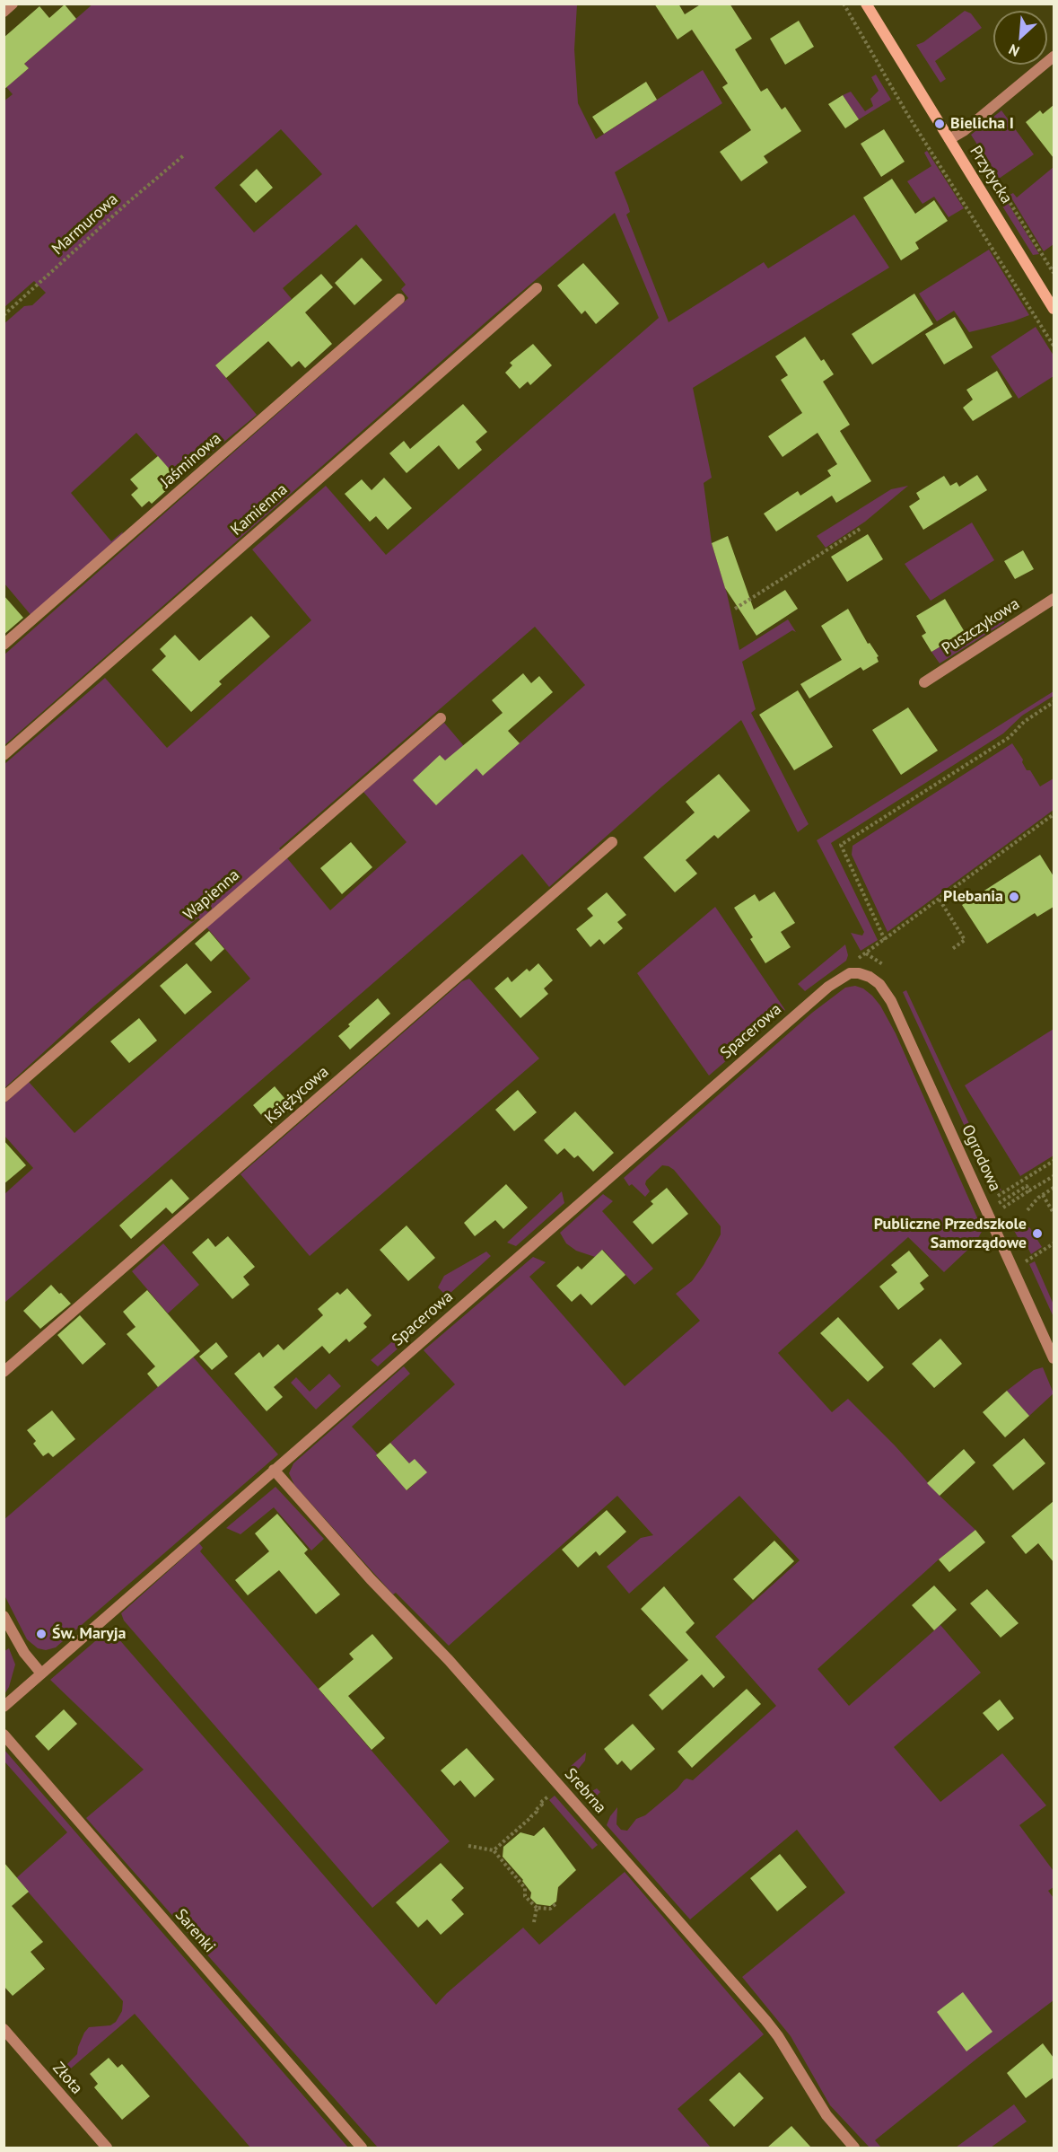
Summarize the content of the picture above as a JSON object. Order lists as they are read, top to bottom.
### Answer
{
  "streets": {
    "main road": ["Przytycka"],
    "street": [
      "Jaśminowa",
      "Kamienna",
      "Puszczykowa",
      "Wapienna",
      "Spacerowa",
      "Księżycowa",
      "Ogrodowa",
      "Srebrna",
      "Sarenki",
      "Złota"
    ],
    "path": ["Marmurowa"]
  },
  "crossings": [
    ["Spacerowa", "Ogrodowa"],
    ["Spacerowa", "Srebrna"]
  ],
  "places": [
    "Bielicha I",
    "Plebania",
    "Publiczne Przedszkole Samorządowe",
    "Św. Maryja"
  ],
  "north": "bottom left"
}
